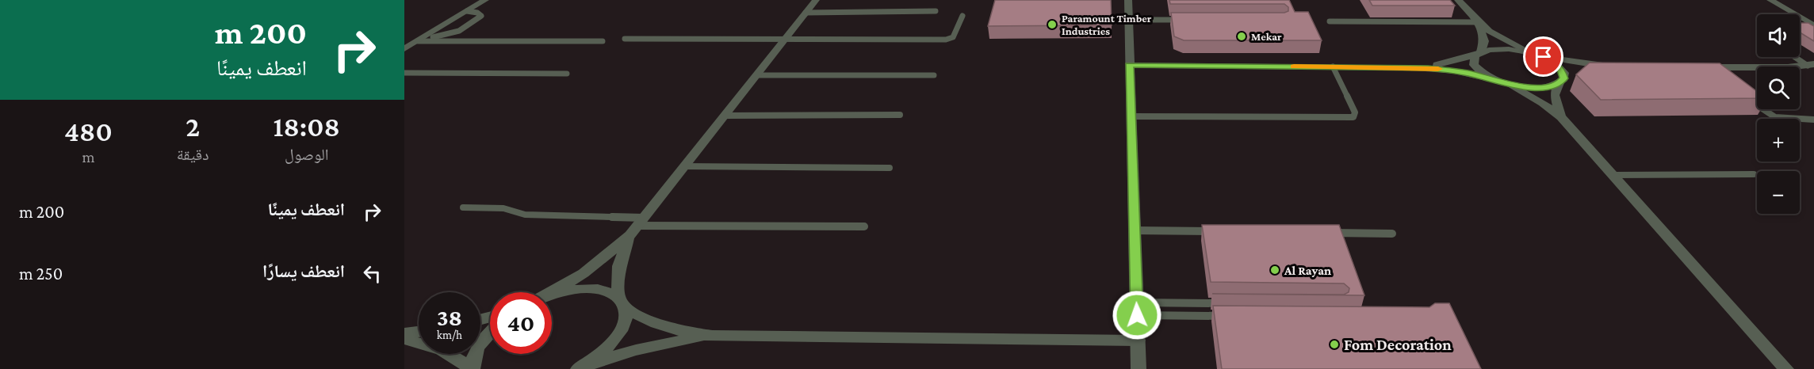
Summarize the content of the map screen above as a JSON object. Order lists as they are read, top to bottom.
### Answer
{
  "places": [
    "Paramount Timber Industries",
    "Mekar",
    "Al Rayan",
    "Fom Decoration"
  ],
  "page": {
    "turn": ["200 m", "انعطف يمينًا"],
    "map_buttons": ["+", "−"],
    "eta": [
      "18:08",
      "الوصول",
      "2",
      "دقيقة",
      "480",
      "m"
    ],
    "list": [
      {
        "name": "انعطف يمينًا",
        "value": "200 m"
      },
      {
        "name": "انعطف يسارًا",
        "value": "250 m"
      }
    ],
    "speed": "38 km/h",
    "limit": "40"
  }
}
